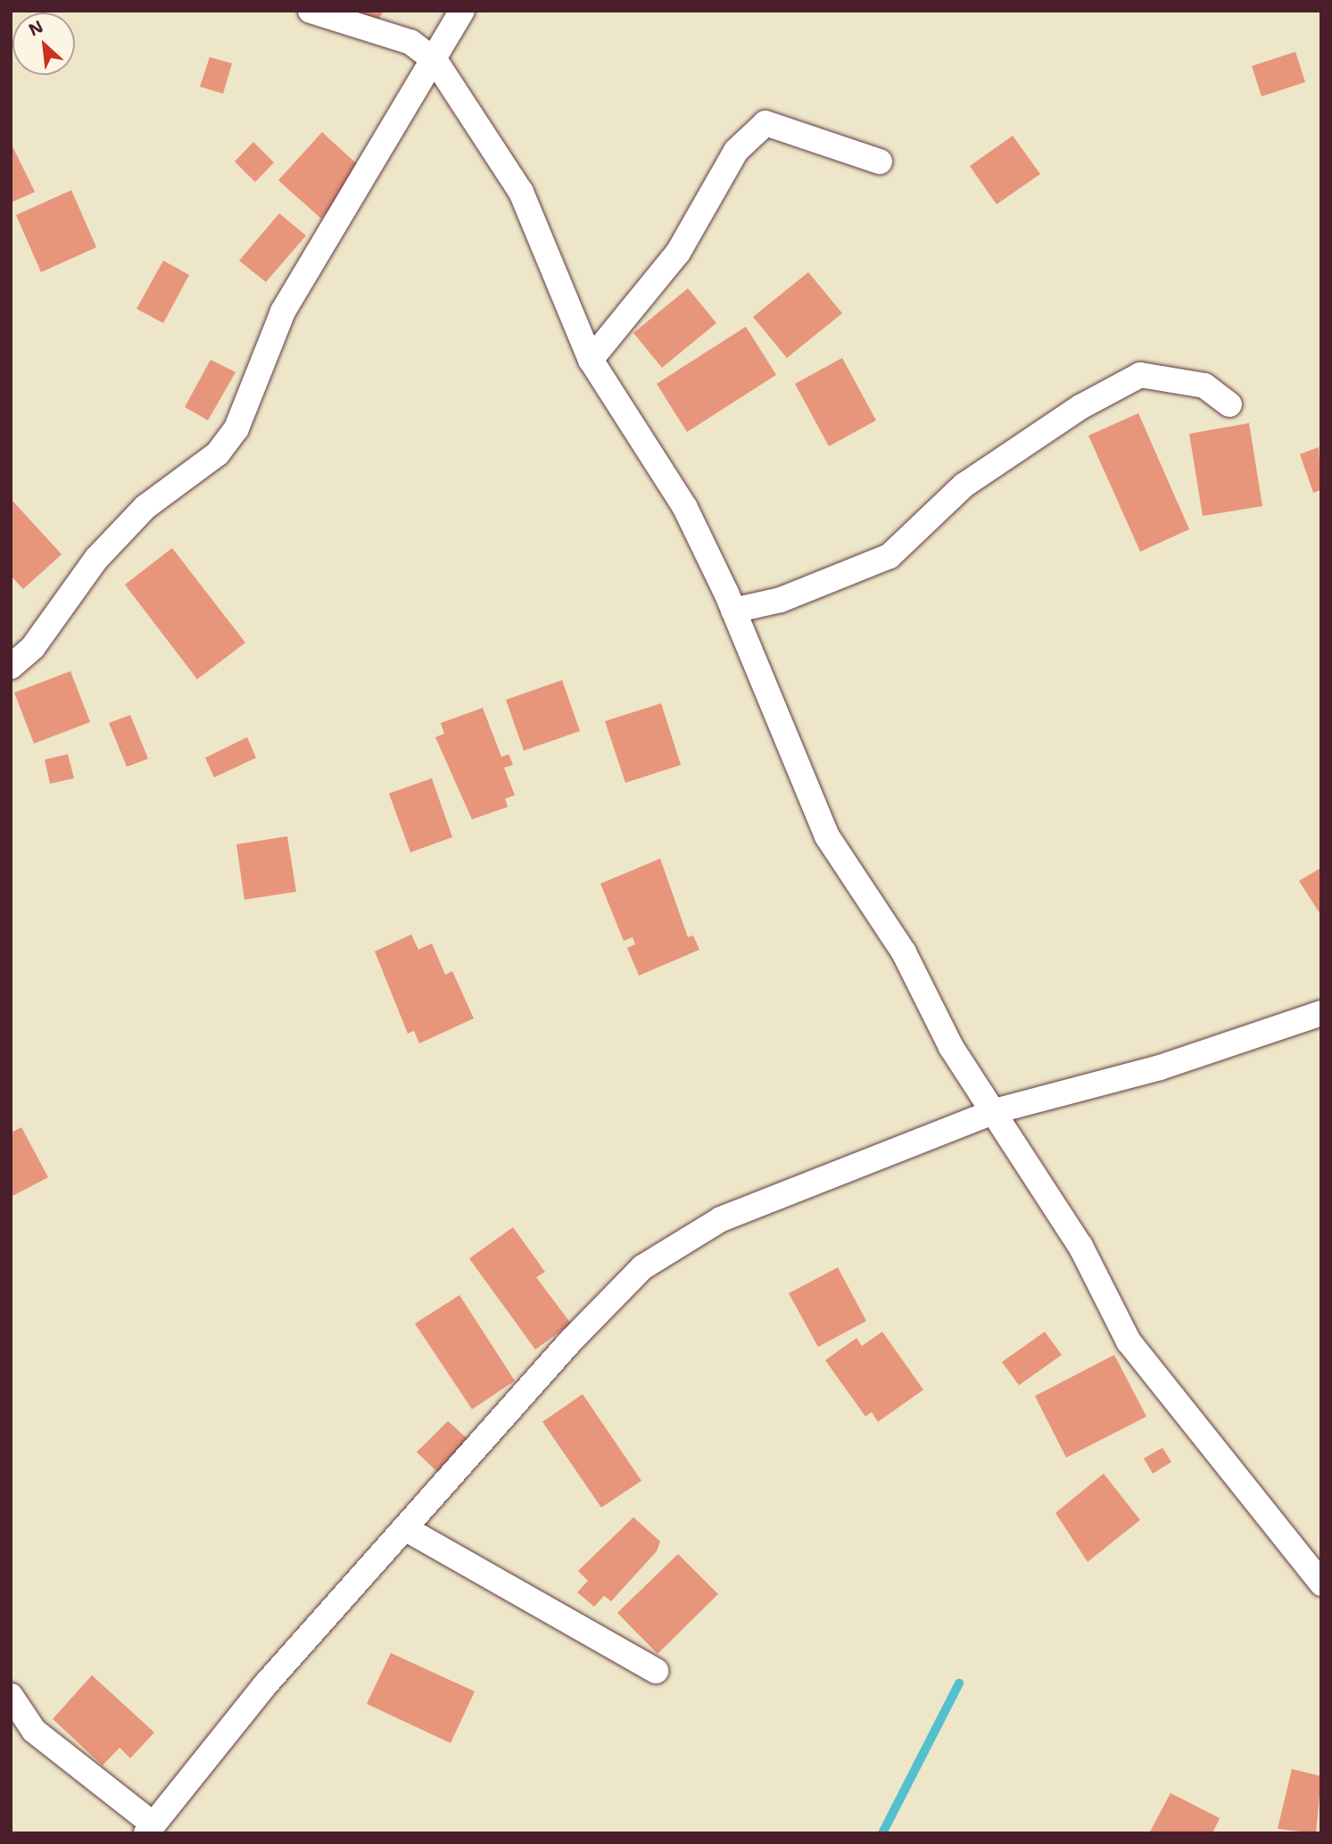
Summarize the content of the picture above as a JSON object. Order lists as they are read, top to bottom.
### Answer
{
  "north": "top left"
}
